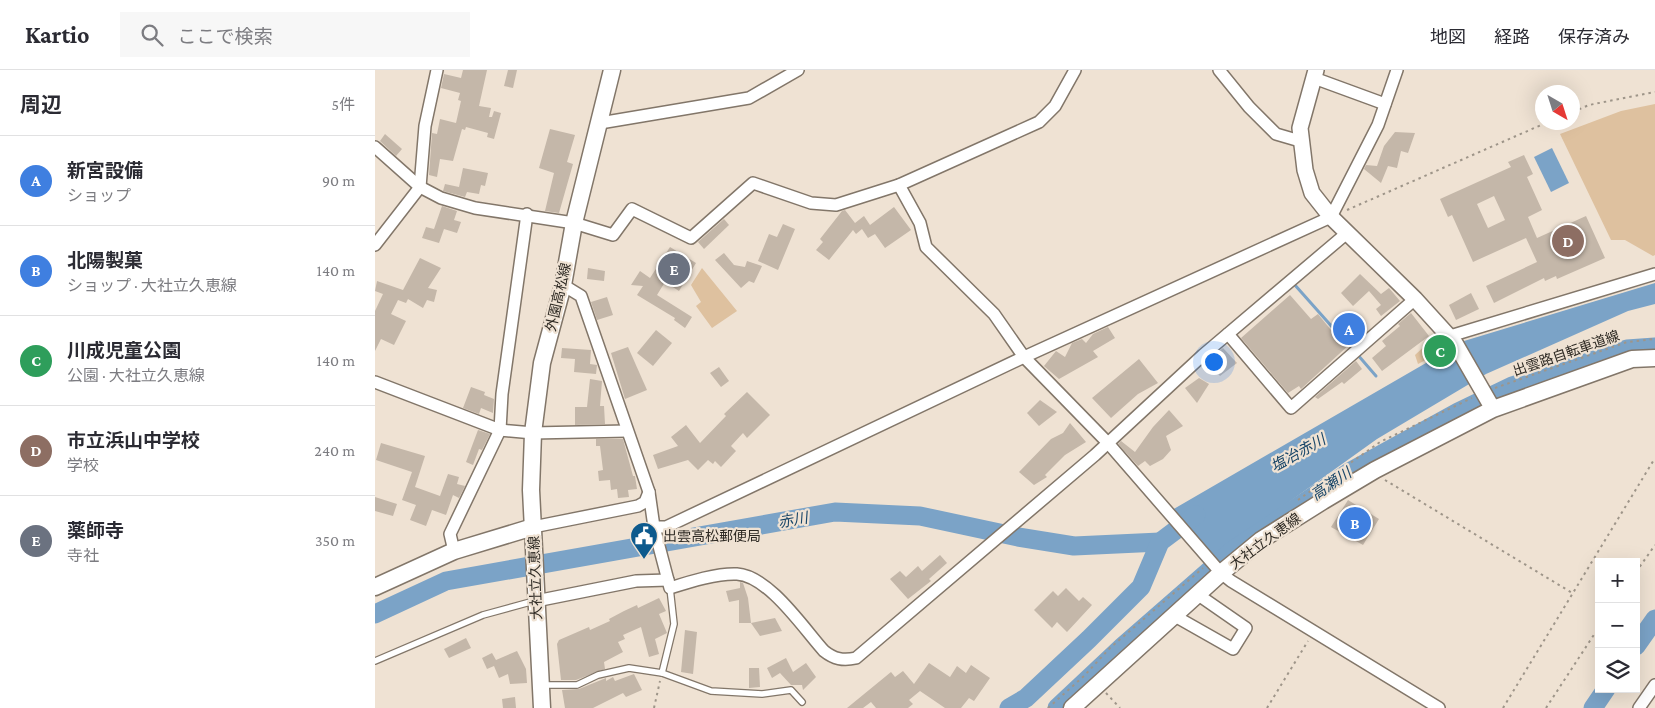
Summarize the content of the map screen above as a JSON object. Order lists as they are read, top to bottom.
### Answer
{
  "streets": {
    "main road": ["外園高松線", "大社立久恵線"],
    "path": ["出雲路自転車道線"]
  },
  "crossings": [
    ["外園高松線", "大社立久恵線"]
  ],
  "water": ["塩冶赤川", "高瀬川", "赤川"],
  "places": {
    "public building": ["出雲高松郵便局"]
  },
  "north": "bottom right",
  "page": {
    "header": "Kartio",
    "search": "ここで検索",
    "nav": ["地図", "経路", "保存済み"],
    "heading": ["周辺", "5件"],
    "list": [
      {
        "mark": "A",
        "name": "新宮設備",
        "note": "ショップ",
        "value": "90 m"
      },
      {
        "mark": "B",
        "name": "北陽製菓",
        "note": "ショップ · 大社立久恵線",
        "value": "140 m"
      },
      {
        "mark": "C",
        "name": "川成児童公園",
        "note": "公園 · 大社立久恵線",
        "value": "140 m"
      },
      {
        "mark": "D",
        "name": "市立浜山中学校",
        "note": "学校",
        "value": "240 m"
      },
      {
        "mark": "E",
        "name": "薬師寺",
        "note": "寺社",
        "value": "350 m"
      }
    ],
    "pins": [
      "D",
      "E",
      "A",
      "C",
      "B"
    ],
    "map_buttons": ["+", "−"]
  }
}
